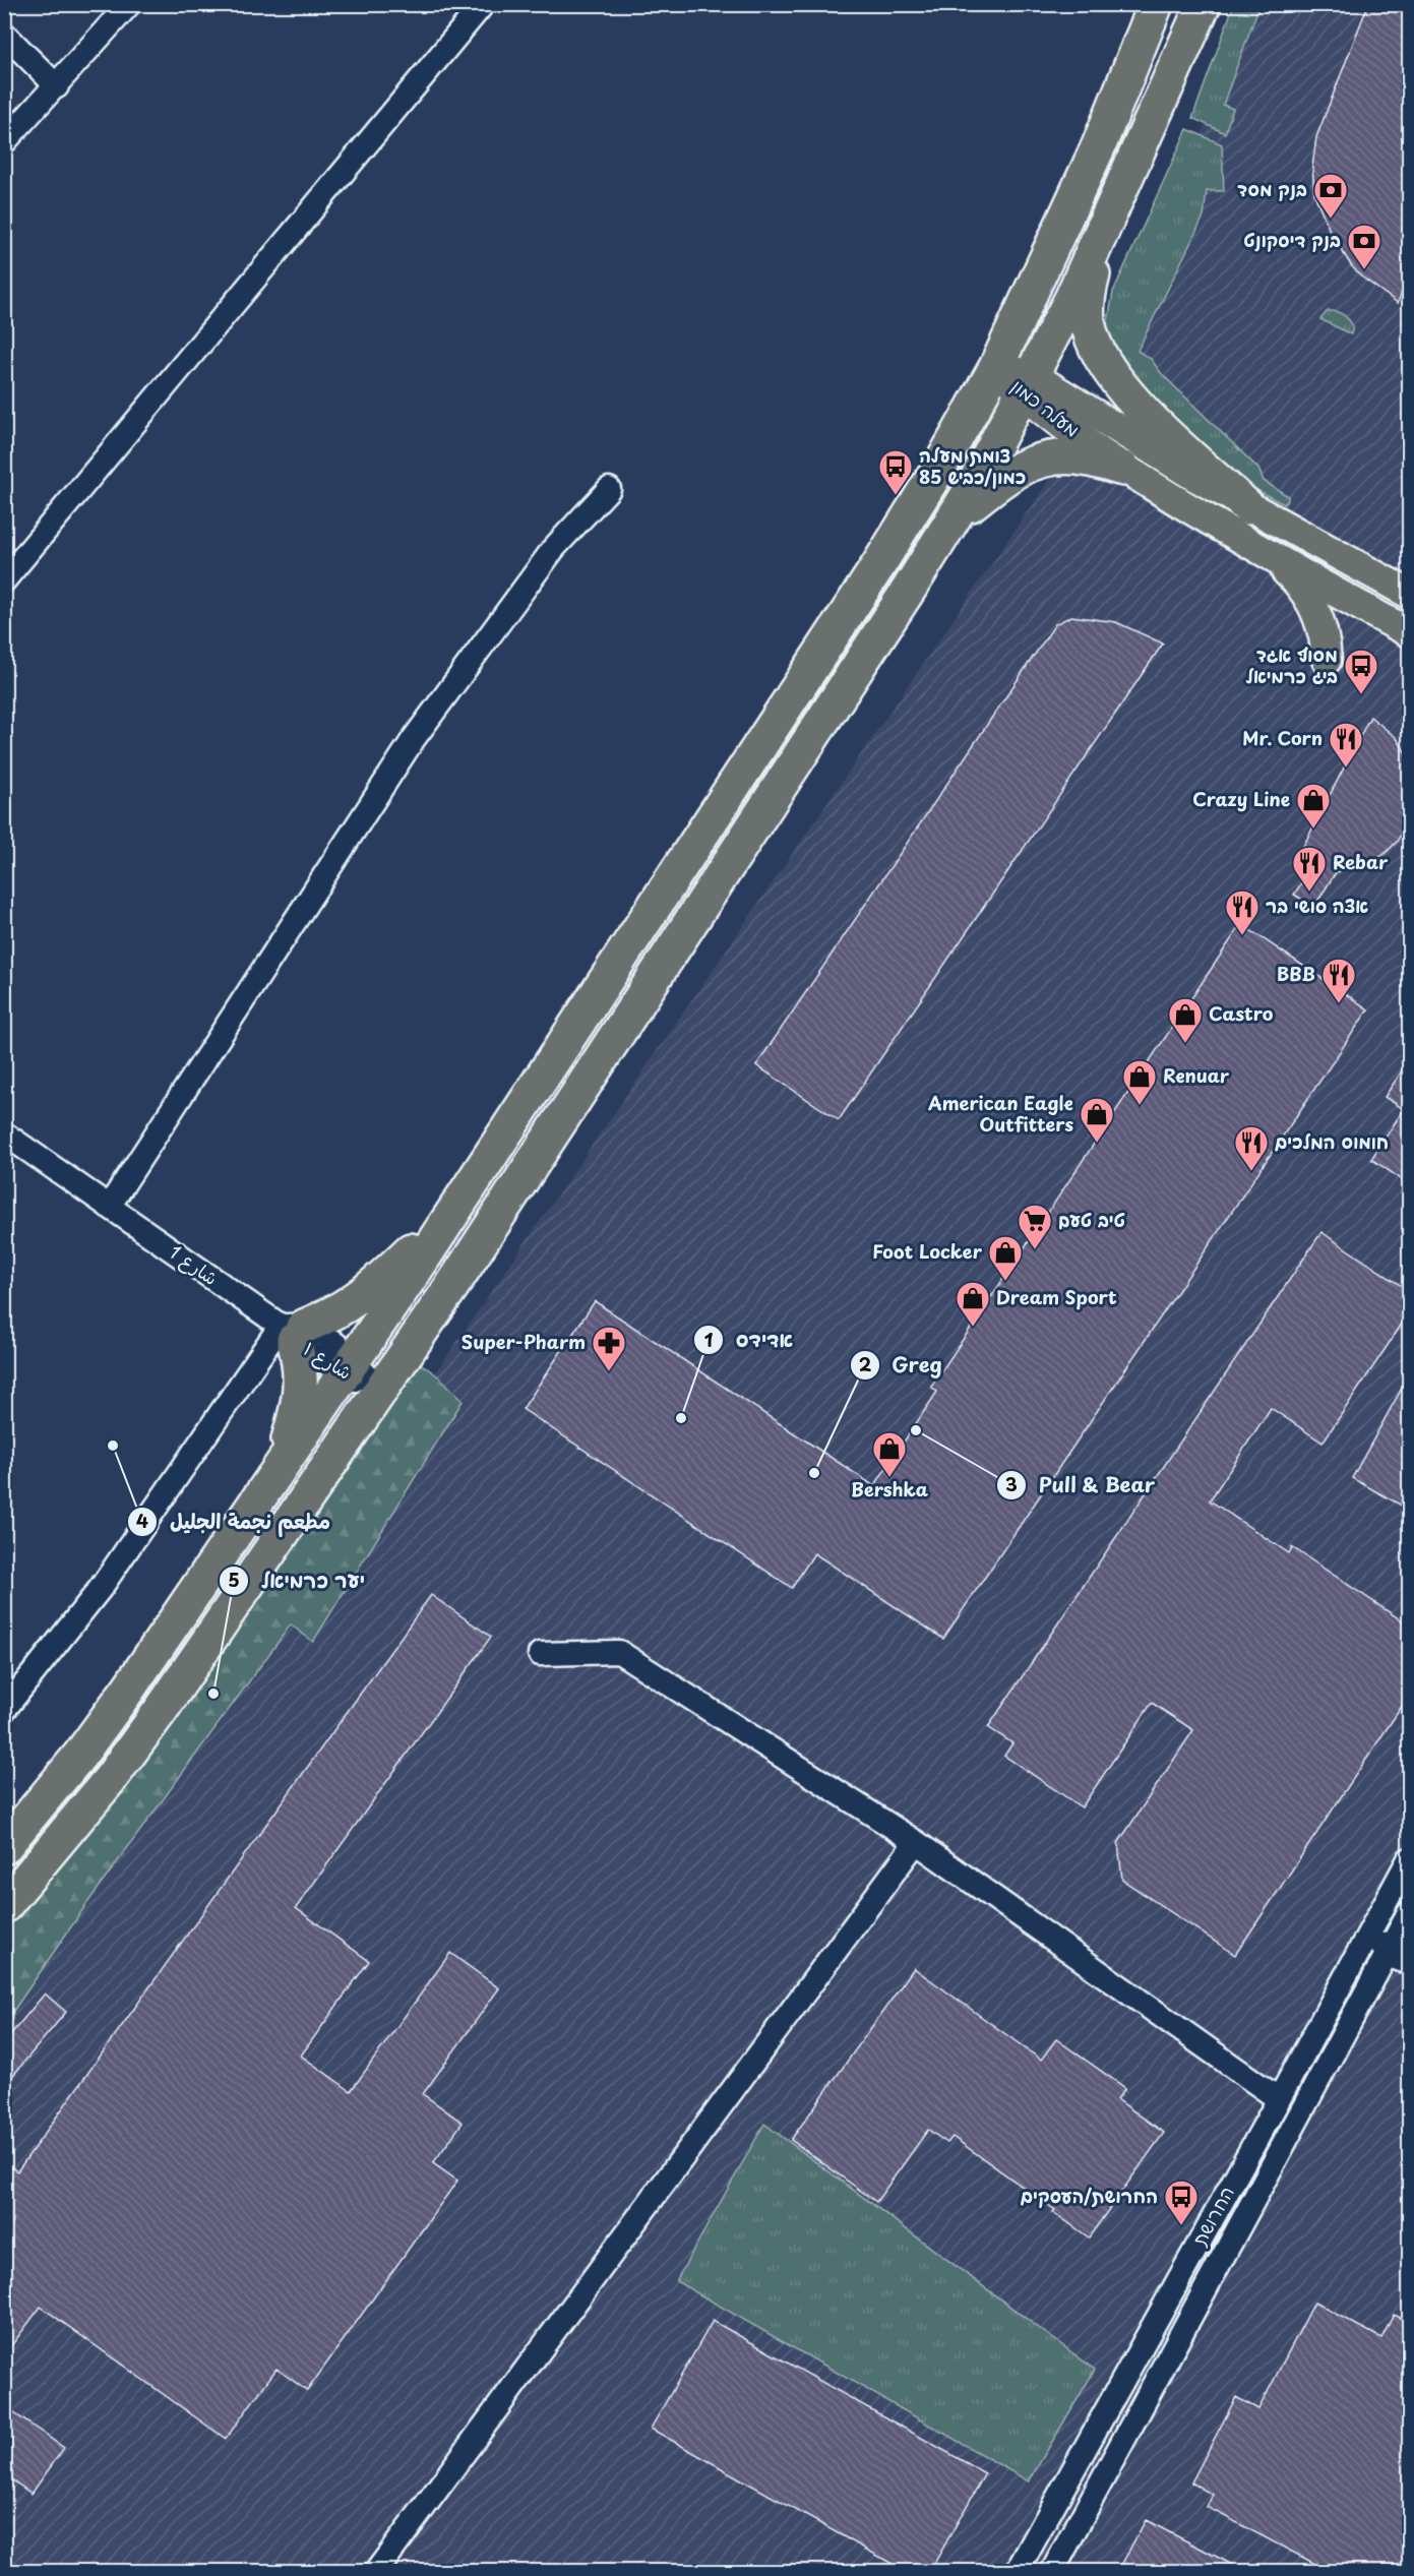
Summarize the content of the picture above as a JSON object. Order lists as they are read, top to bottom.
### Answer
{
  "streets": {
    "main road": ["מעלה כמון"],
    "street": ["شارع 1", "החרושת"]
  },
  "places": {
    "bank": ["בנק מסד", "בנק דיסקונט"],
    "bus stop": ["צומת מעלה כמון/כביש 85", "מסוף אגד ביג כרמיאל", "החרושת/העסקים"],
    "restaurant": [
      "Mr. Corn",
      "Rebar",
      "אצה סושי בר",
      "BBB",
      "חומוס המלכים"
    ],
    "shop": [
      "Crazy Line",
      "Castro",
      "Renuar",
      "American Eagle Outfitters",
      "Foot Locker",
      "Dream Sport",
      "Bershka"
    ],
    "supermarket": ["טיב טעם"],
    "pharmacy": ["Super-Pharm"],
    "other": [
      "אדידס",
      "Pull & Bear",
      "مطعم نجمة الجليل",
      "Greg",
      "יער כרמיאל"
    ]
  }
}
